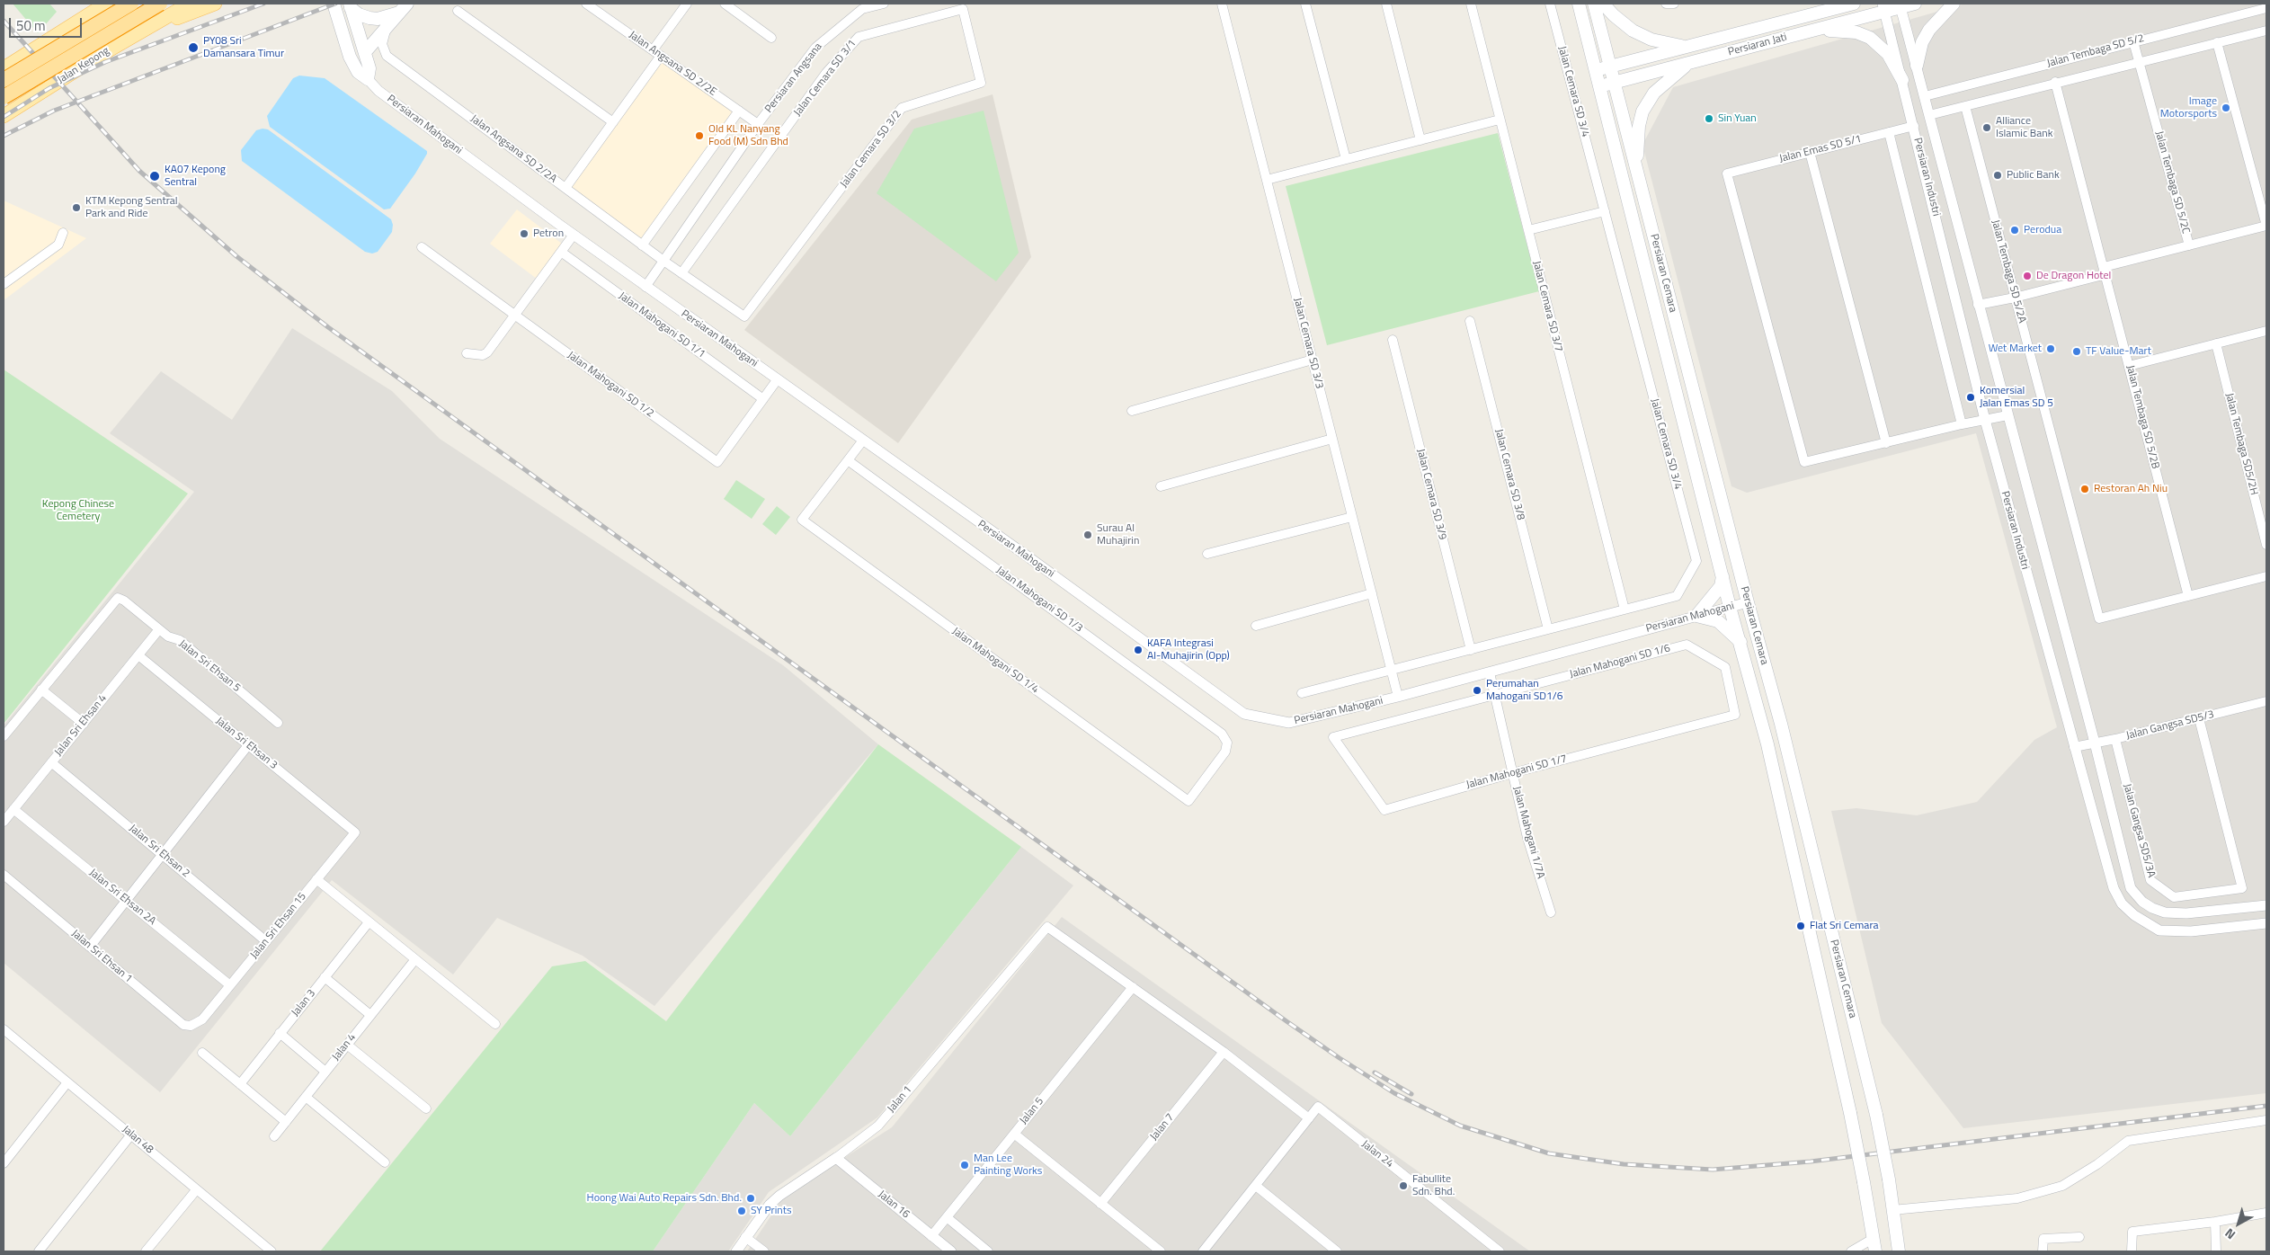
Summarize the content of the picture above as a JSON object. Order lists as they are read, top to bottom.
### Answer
{
  "streets": {
    "main road": [
      "Persiaran Jati",
      "Jalan Kepong",
      "Persiaran Mahogani",
      "Persiaran Cemara"
    ],
    "street": [
      "Jalan Tembaga SD 5/2",
      "Jalan Angsana SD 2/2E",
      "Persiaran Angsana",
      "Jalan Cemara SD 3/1",
      "Jalan Cemara SD 3/4",
      "Jalan Angsana SD 2/2A",
      "Jalan Cemara SD 3/2",
      "Jalan Emas SD 5/1",
      "Persiaran Industri",
      "Jalan Tembaga SD 5/2C",
      "Jalan Tembaga SD 5/2A",
      "Jalan Cemara SD 3/7",
      "Jalan Mahogani SD 1/1",
      "Jalan Cemara SD 3/3",
      "Jalan Mahogani SD 1/2",
      "Jalan Tembaga SD 5/2B",
      "Jalan Tembaga SD5/2H",
      "Jalan Cemara SD 3/8",
      "Jalan Cemara SD 3/9",
      "Jalan Mahogani SD 1/3",
      "Jalan Mahogani SD 1/4",
      "Jalan Mahogani SD 1/6",
      "Jalan Sri Ehsan 5",
      "Jalan Sri Ehsan 4",
      "Jalan Gangsa SD5/3",
      "Jalan Sri Ehsan 3",
      "Jalan Mahogani SD 1/7",
      "Jalan Gangsa SD5/3A",
      "Jalan Mahogani 1/7A",
      "Jalan Sri Ehsan 2",
      "Jalan Sri Ehsan 2A",
      "Jalan Sri Ehsan 15",
      "Jalan Sri Ehsan 1",
      "Jalan 3",
      "Jalan 4",
      "Jalan 1",
      "Jalan 5",
      "Jalan 7",
      "Jalan 48",
      "Jalan 24",
      "Jalan 16"
    ]
  },
  "crossings": [
    ["Persiaran Jati", "Persiaran Industri"],
    ["Persiaran Jati", "Persiaran Cemara"],
    ["Jalan Tembaga SD 5/2", "Persiaran Industri"],
    ["Jalan Tembaga SD 5/2", "Jalan Tembaga SD 5/2C"],
    ["Jalan Tembaga SD 5/2", "Jalan Tembaga SD 5/2A"],
    ["Jalan Tembaga SD 5/2", "Jalan Tembaga SD 5/2B"],
    ["Jalan Angsana SD 2/2E", "Persiaran Angsana"],
    ["Persiaran Angsana", "Persiaran Mahogani"],
    ["Persiaran Angsana", "Jalan Angsana SD 2/2A"],
    ["Jalan Cemara SD 3/1", "Jalan Angsana SD 2/2A"],
    ["Jalan Cemara SD 3/1", "Jalan Cemara SD 3/2"],
    ["Jalan Cemara SD 3/4", "Jalan Cemara SD 3/7"],
    ["Jalan Cemara SD 3/4", "Jalan Cemara SD 3/3"],
    ["Jalan Cemara SD 3/4", "Jalan Cemara SD 3/8"],
    ["Jalan Cemara SD 3/4", "Jalan Cemara SD 3/9"],
    ["Persiaran Mahogani", "Persiaran Cemara"],
    ["Persiaran Mahogani", "Jalan Cemara SD 3/3"],
    ["Persiaran Mahogani", "Jalan Mahogani SD 1/2"],
    ["Persiaran Mahogani", "Jalan Mahogani 1/7A"],
    ["Jalan Angsana SD 2/2A", "Jalan Cemara SD 3/2"],
    ["Jalan Emas SD 5/1", "Persiaran Industri"],
    ["Persiaran Industri", "Jalan Gangsa SD5/3"],
    ["Jalan Tembaga SD 5/2A", "Jalan Tembaga SD 5/2B"],
    ["Jalan Mahogani SD 1/1", "Jalan Mahogani SD 1/2"],
    ["Jalan Mahogani SD 1/3", "Jalan Mahogani SD 1/4"],
    ["Jalan Mahogani SD 1/6", "Jalan Mahogani SD 1/7"],
    ["Jalan Mahogani SD 1/6", "Jalan Mahogani 1/7A"],
    ["Jalan Sri Ehsan 5", "Jalan Sri Ehsan 4"],
    ["Jalan Sri Ehsan 4", "Jalan Sri Ehsan 3"],
    ["Jalan Sri Ehsan 4", "Jalan Sri Ehsan 2"],
    ["Jalan Sri Ehsan 4", "Jalan Sri Ehsan 2A"],
    ["Jalan Gangsa SD5/3", "Jalan Gangsa SD5/3A"],
    ["Jalan Sri Ehsan 3", "Jalan Sri Ehsan 15"],
    ["Jalan Mahogani SD 1/7", "Jalan Mahogani 1/7A"],
    ["Jalan Sri Ehsan 2", "Jalan Sri Ehsan 15"],
    ["Jalan Sri Ehsan 2A", "Jalan Sri Ehsan 15"],
    ["Jalan Sri Ehsan 15", "Jalan Sri Ehsan 1"],
    ["Jalan 1", "Jalan 5"],
    ["Jalan 1", "Jalan 16"],
    ["Jalan 5", "Jalan 16"]
  ],
  "parks": ["Kepong Chinese Cemetery"],
  "places": [
    "PY08 Sri Damansara Timur",
    "Image Motorsports",
    "Sin Yuan",
    "Alliance Islamic Bank",
    "Old KL Nanyang Food (M) Sdn Bhd",
    "Public Bank",
    "KA07 Kepong Sentral",
    "KTM Kepong Sentral Park and Ride",
    "Perodua",
    "Petron",
    "De Dragon Hotel",
    "Wet Market",
    "TF Value-Mart",
    "Komersial Jalan Emas SD 5",
    "Restoran Ah Niu",
    "Surau Al Muhajirin",
    "KAFA Integrasi Al-Muhajirin (Opp)",
    "Perumahan Mahogani SD1/6",
    "Flat Sri Cemara",
    "Man Lee Painting Works",
    "Fabullite Sdn. Bhd.",
    "Hoong Wai Auto Repairs Sdn. Bhd.",
    "SY Prints"
  ],
  "scale_bar": "50 m",
  "north": "bottom left"
}
